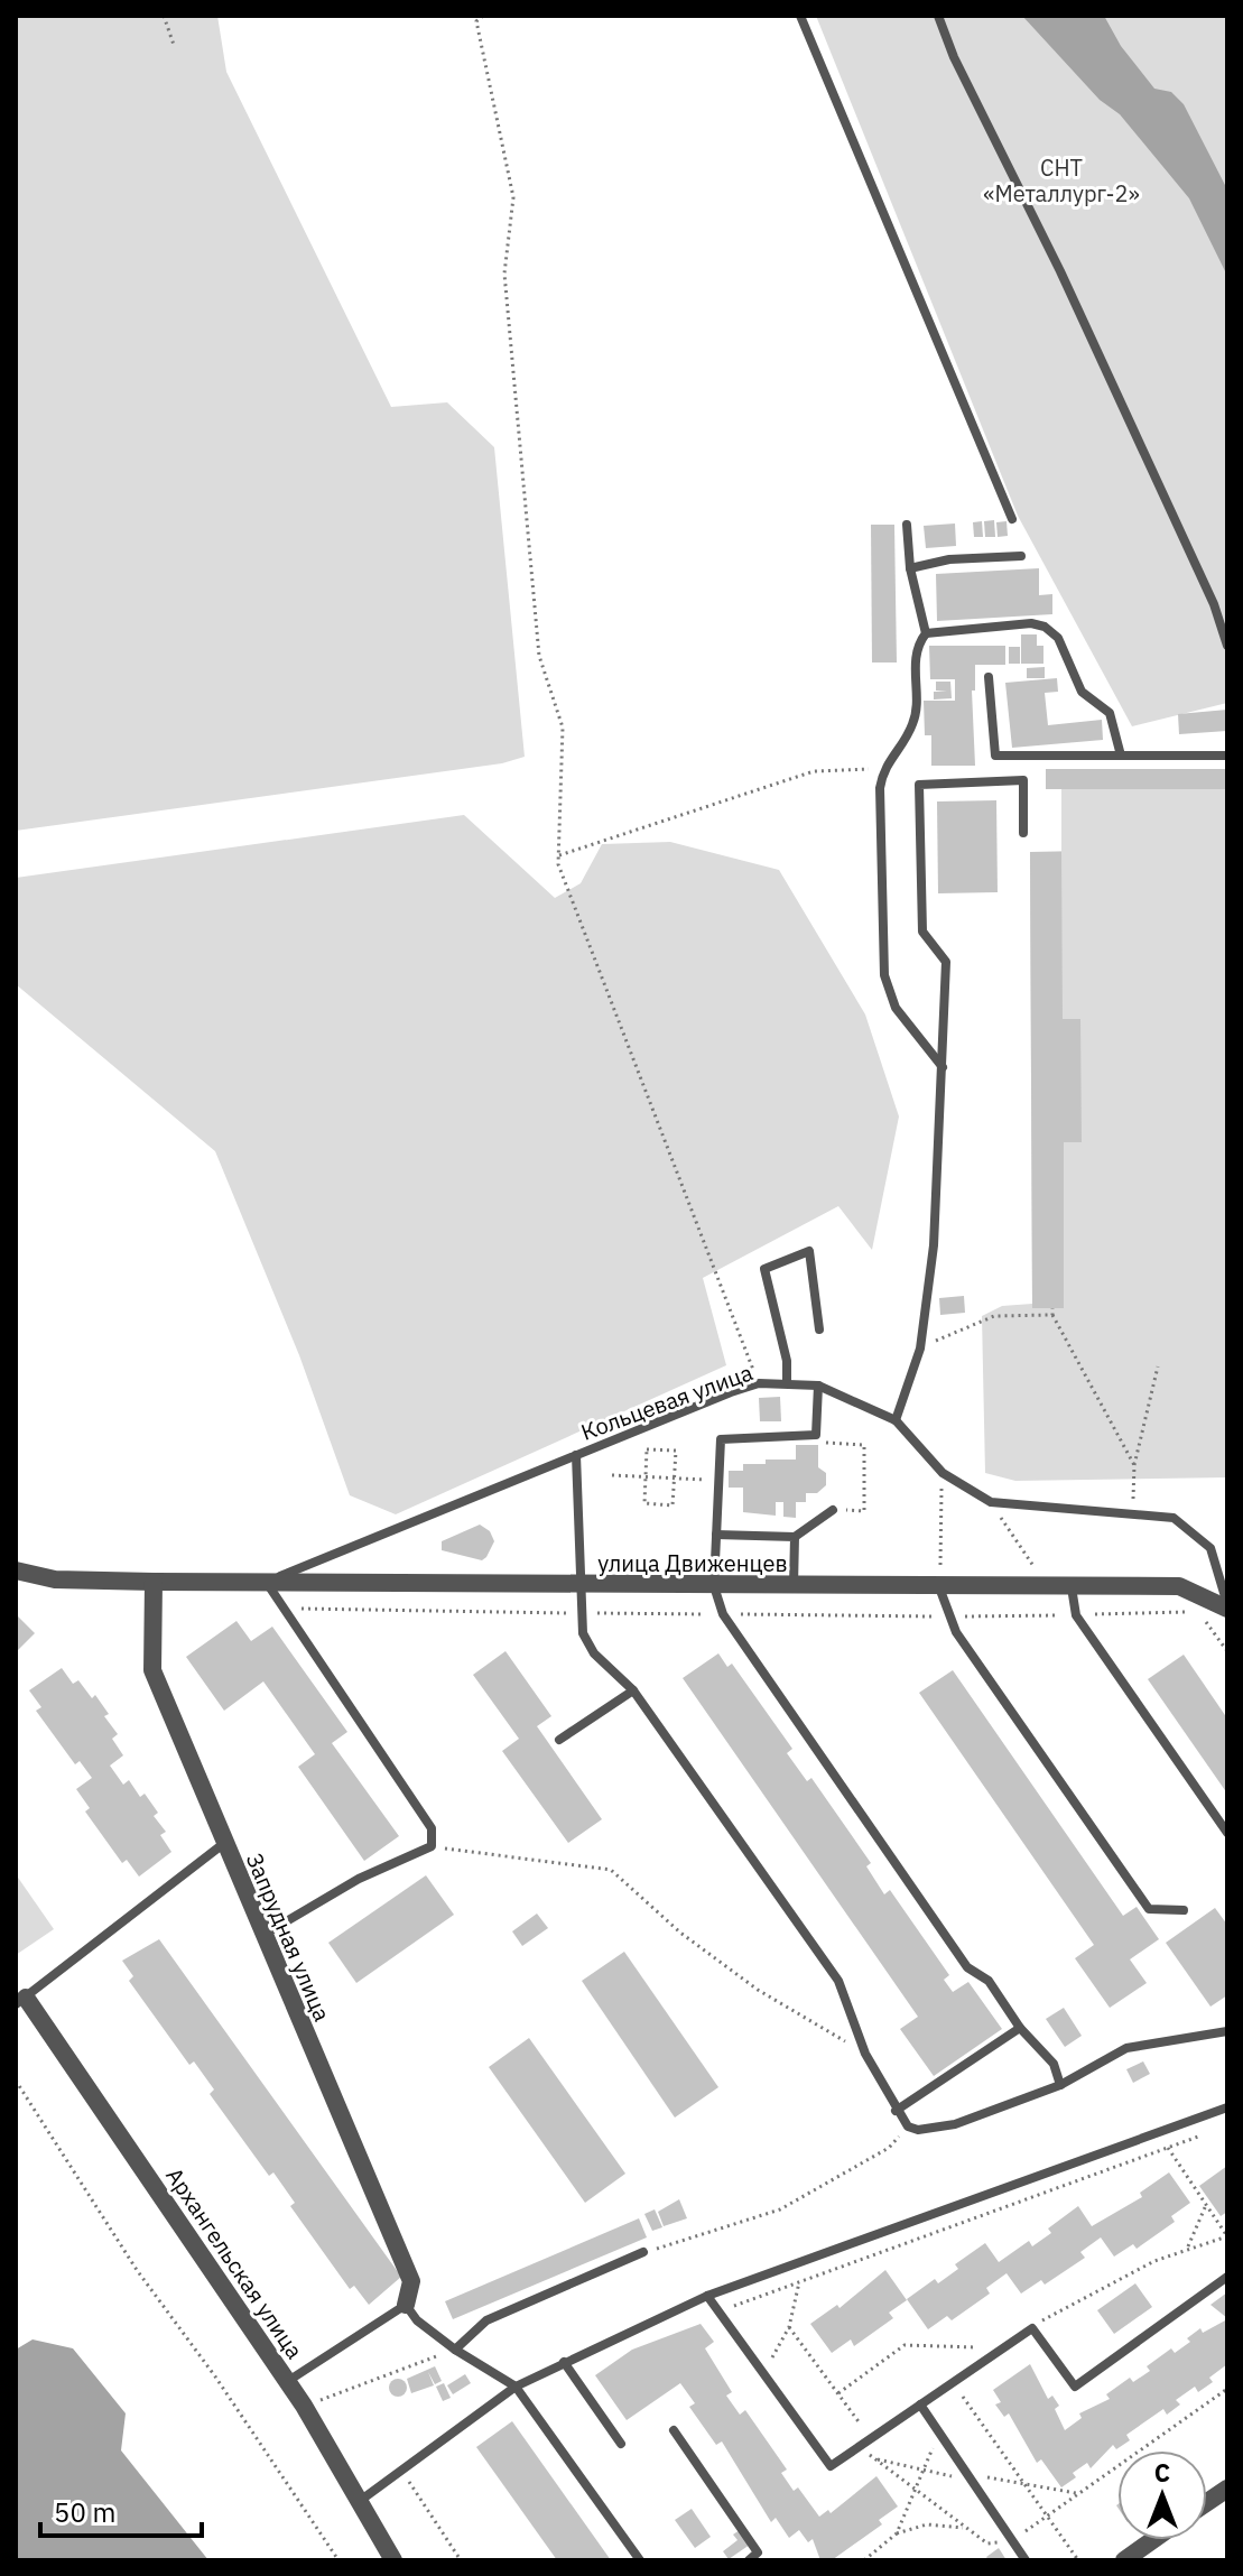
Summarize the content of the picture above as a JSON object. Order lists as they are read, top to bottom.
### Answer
{
  "streets": {
    "street": ["улица Движенцев", "Запрудная улица", "Архангельская улица"],
    "lane": ["Кольцевая улица"]
  },
  "crossings": [
    ["Кольцевая улица", "улица Движенцев"],
    ["улица Движенцев", "Запрудная улица"]
  ],
  "parks": ["СНТ «Металлург-2»"],
  "scale_bar": "50 m",
  "north": "top"
}
